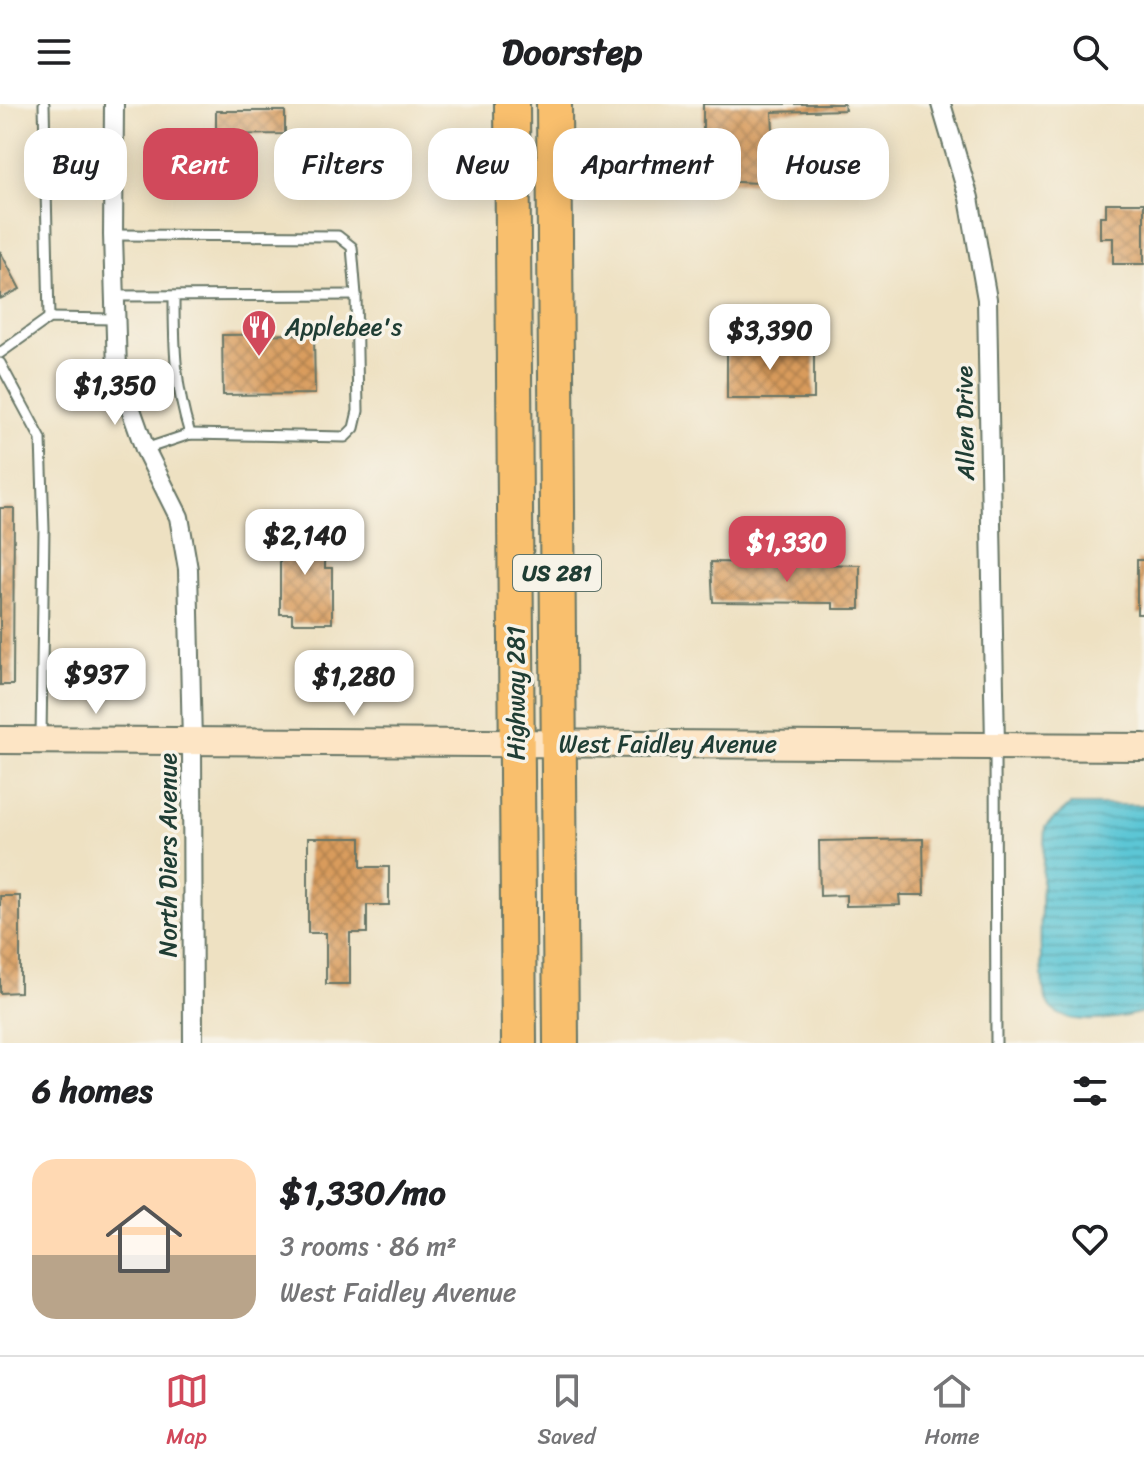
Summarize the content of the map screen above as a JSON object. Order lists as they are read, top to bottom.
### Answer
{
  "streets": {
    "highway": ["US 281", "Highway 281"],
    "street": ["Allen Drive", "West Faidley Avenue", "North Diers Avenue"]
  },
  "crossings": [
    ["Allen Drive", "West Faidley Avenue"],
    ["Highway 281", "West Faidley Avenue"],
    ["West Faidley Avenue", "North Diers Avenue"]
  ],
  "places": {
    "restaurant": ["Applebee's"]
  },
  "page": {
    "header": "Doorstep",
    "chip": [
      "Buy",
      "Rent",
      "Filters",
      "New",
      "Apartment",
      "House"
    ],
    "price": [
      "$3,390",
      "$1,350",
      "$2,140",
      "$1,330",
      "$937",
      "$1,280"
    ],
    "heading": "6 homes",
    "list": [
      {
        "name": "$1,330/mo",
        "note": "3 rooms · 86 m² · West Faidley Avenue"
      }
    ],
    "tabs": ["Map", "Saved", "Home"]
  }
}
